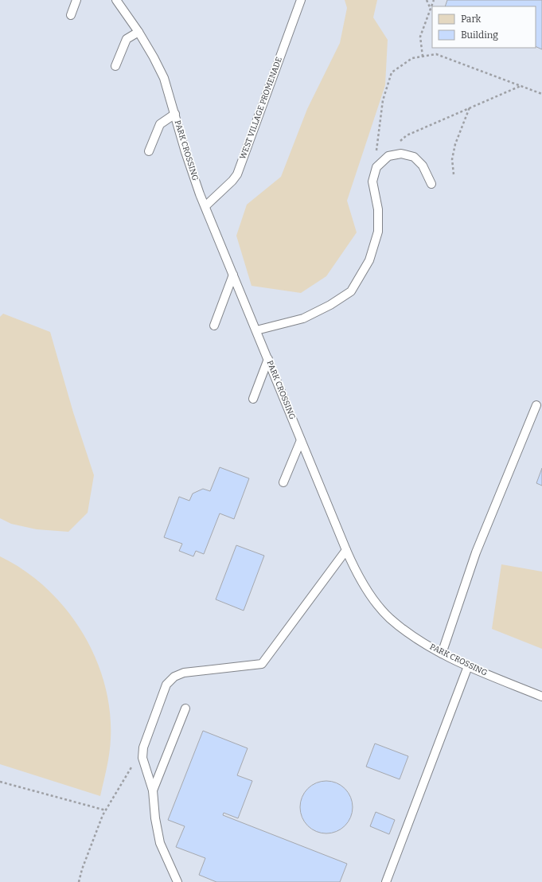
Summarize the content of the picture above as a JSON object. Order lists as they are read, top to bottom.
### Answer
{
  "streets": {
    "lane": ["WEST VILLAGE PROMENADE", "PARK CROSSING"]
  },
  "crossings": [
    ["WEST VILLAGE PROMENADE", "PARK CROSSING"]
  ],
  "legend": ["Park", "Building"]
}
